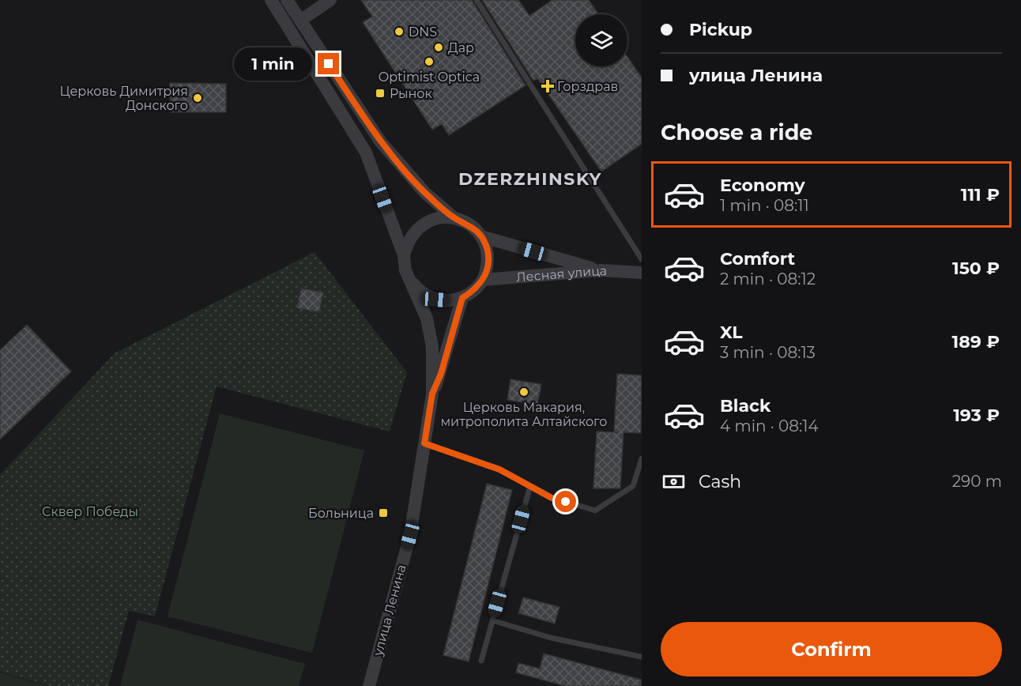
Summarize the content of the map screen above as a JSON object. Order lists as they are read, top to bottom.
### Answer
{
  "streets": {
    "street": ["Лесная улица", "улица Ленина"]
  },
  "crossings": [
    ["Лесная улица", "улица Ленина"]
  ],
  "districts": ["DZERZHINSKY"],
  "parks": ["Сквер Победы"],
  "places": {
    "other": [
      "DNS",
      "Дар",
      "Optimist Optica",
      "Церковь Димитрия Донского",
      "Церковь Макария, митрополита Алтайского"
    ],
    "health": ["Горздрав"],
    "transit": ["Рынок", "Больница"]
  },
  "page": {
    "banner": ["Pickup", "улица Ленина"],
    "bubble": "1 min",
    "heading": "Choose a ride",
    "list": [
      {
        "name": "Economy",
        "note": "1 min · 08:11",
        "value": "111 ₽"
      },
      {
        "name": "Comfort",
        "note": "2 min · 08:12",
        "value": "150 ₽"
      },
      {
        "name": "XL",
        "note": "3 min · 08:13",
        "value": "189 ₽"
      },
      {
        "name": "Black",
        "note": "4 min · 08:14",
        "value": "193 ₽"
      }
    ],
    "pay": ["Cash", "290 m"],
    "buttons": "Confirm"
  }
}
